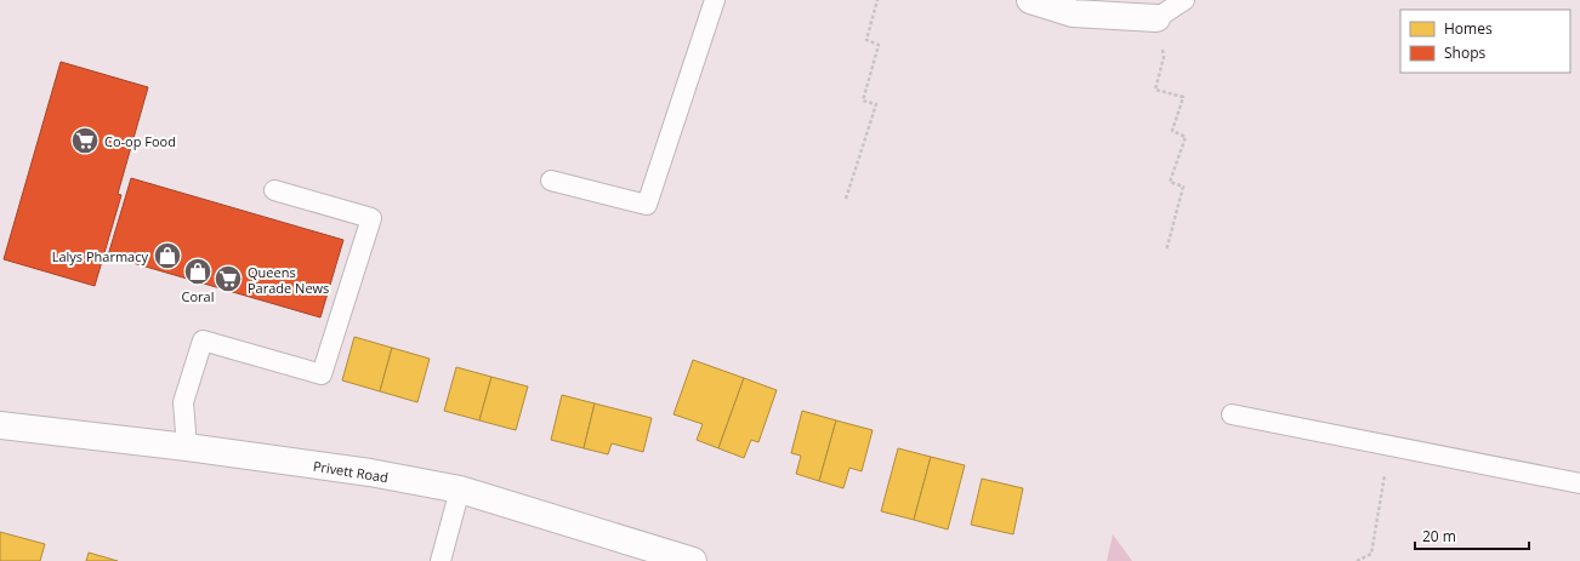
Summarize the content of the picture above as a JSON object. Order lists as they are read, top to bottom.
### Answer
{
  "streets": {
    "main road": ["Privett Road"]
  },
  "places": {
    "supermarket": ["Co-op Food", "Queens Parade News"],
    "shop": ["Lalys Pharmacy", "Coral"]
  },
  "legend": ["Homes", "Shops"],
  "scale_bar": "20 m"
}
